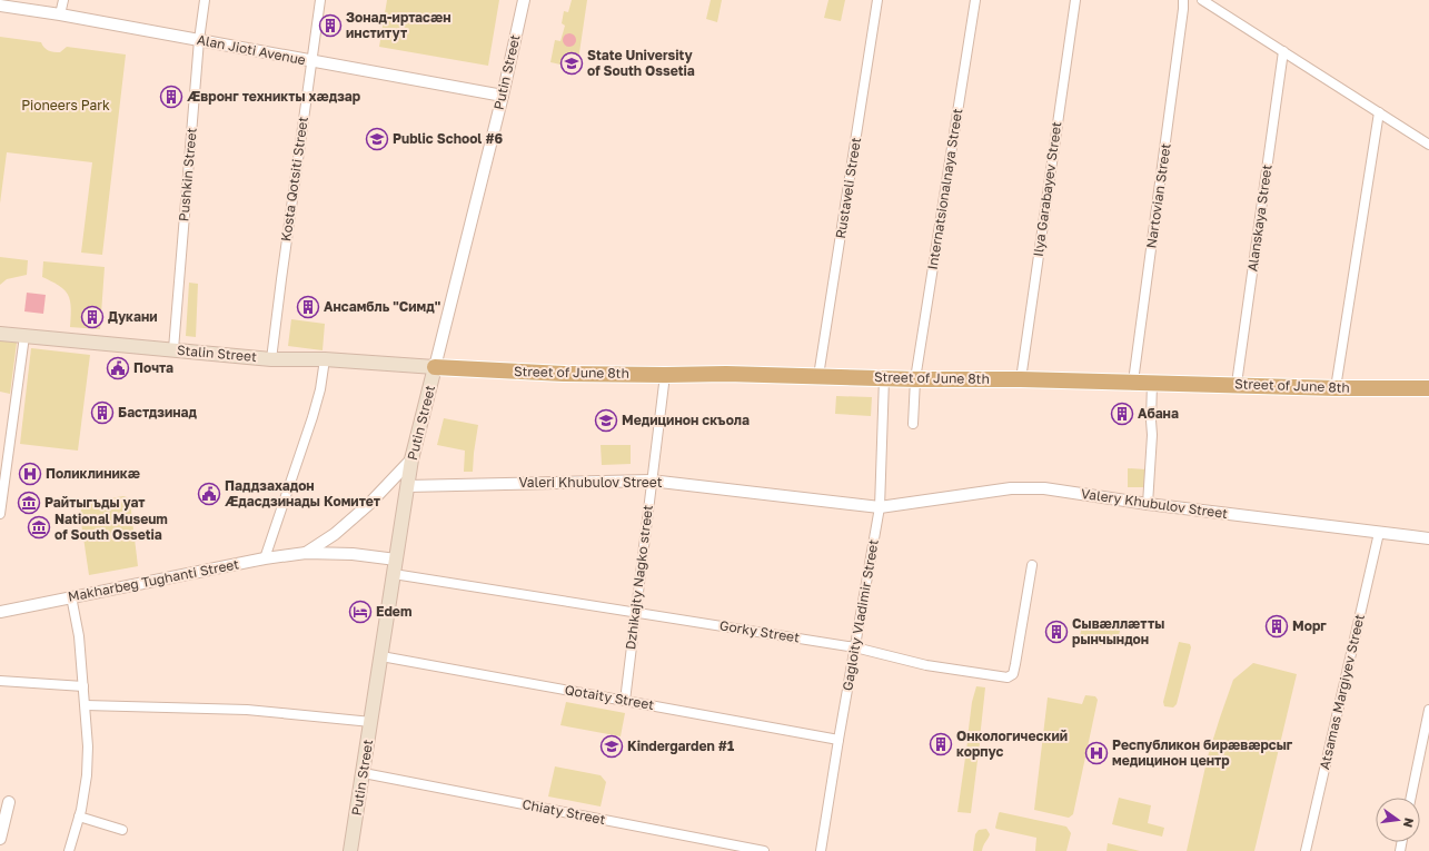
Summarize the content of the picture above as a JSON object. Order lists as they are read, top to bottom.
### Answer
{
  "streets": {
    "highway": ["Street of June 8th"],
    "main road": ["Putin Street", "Stalin Street"],
    "street": [
      "Alan Jioti Avenue",
      "Pushkin Street",
      "Kosta Qotsiti Street",
      "Rustaveli Street",
      "Internatsionalnaya Street",
      "Ilya Garabayev Street",
      "Nartovian Street",
      "Alanskaya Street",
      "Valeri Khubulov Street",
      "Valery Khubulov Street",
      "Dzhikajty Nagko street",
      "Makharbeg Tughanti Street",
      "Gagloity Vladimir Street",
      "Gorky Street",
      "Atsamas Margiyev Street",
      "Qotaity Street",
      "Chiaty Street"
    ]
  },
  "crossings": [
    ["Alan Jioti Avenue", "Putin Street"],
    ["Alan Jioti Avenue", "Pushkin Street"],
    ["Alan Jioti Avenue", "Kosta Qotsiti Street"],
    ["Putin Street", "Stalin Street"],
    ["Putin Street", "Street of June 8th"],
    ["Putin Street", "Valeri Khubulov Street"],
    ["Putin Street", "Makharbeg Tughanti Street"],
    ["Putin Street", "Gorky Street"],
    ["Putin Street", "Qotaity Street"],
    ["Putin Street", "Chiaty Street"],
    ["Pushkin Street", "Stalin Street"],
    ["Kosta Qotsiti Street", "Stalin Street"],
    ["Rustaveli Street", "Street of June 8th"],
    ["Internatsionalnaya Street", "Street of June 8th"],
    ["Ilya Garabayev Street", "Street of June 8th"],
    ["Nartovian Street", "Street of June 8th"],
    ["Alanskaya Street", "Street of June 8th"],
    ["Stalin Street", "Street of June 8th"],
    ["Street of June 8th", "Dzhikajty Nagko street"],
    ["Street of June 8th", "Gagloity Vladimir Street"],
    ["Valeri Khubulov Street", "Valery Khubulov Street"],
    ["Valeri Khubulov Street", "Dzhikajty Nagko street"],
    ["Valeri Khubulov Street", "Gagloity Vladimir Street"],
    ["Valery Khubulov Street", "Gagloity Vladimir Street"],
    ["Valery Khubulov Street", "Atsamas Margiyev Street"],
    ["Dzhikajty Nagko street", "Gorky Street"],
    ["Dzhikajty Nagko street", "Qotaity Street"],
    ["Gagloity Vladimir Street", "Gorky Street"],
    ["Gagloity Vladimir Street", "Qotaity Street"]
  ],
  "parks": ["Pioneers Park"],
  "places": {
    "building": [
      "Зонад-иртасæн институт",
      "Æвpонг техникты хæдзар",
      "Ансамбль \"Симд\"",
      "Дукани",
      "Бастдзинад",
      "Абана",
      "Морг",
      "Сывæллæтты рынчындон",
      "Онкологический корпус"
    ],
    "school or university": [
      "State University of South Ossetia",
      "Public School #6",
      "Медицинон скъола",
      "Kindergarden #1"
    ],
    "public building": ["Почта", "Паддзахадон Æдасдзинады Комитет"],
    "hospital": ["Поликлиникæ", "Республикон бирæвæрсыг медицинон центр"],
    "museum": ["Райтыгъды уат", "National Museum of South Ossetia"],
    "hotel": ["Edem"]
  },
  "north": "right"
}
